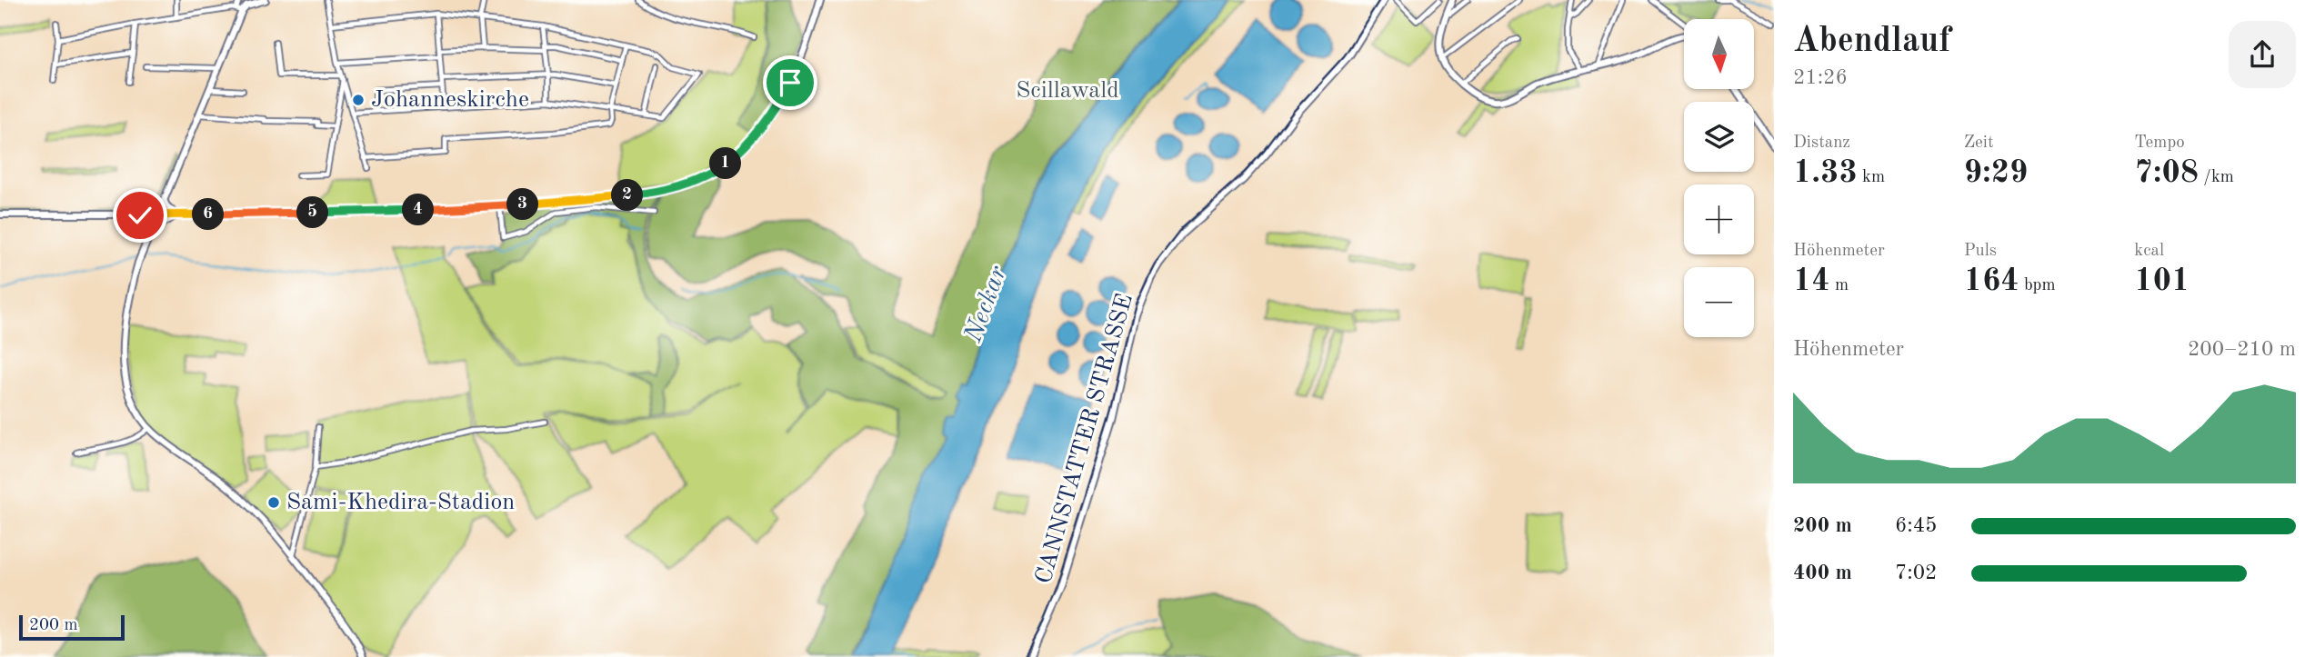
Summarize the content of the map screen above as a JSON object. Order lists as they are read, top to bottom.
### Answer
{
  "streets": {
    "main road": ["CANNSTATTER STRASSE"]
  },
  "water": ["Neckar"],
  "parks": ["Scillawald"],
  "places": ["Johanneskirche", "Sami-Khedira-Stadion"],
  "scale_bar": "200 m",
  "north": "bottom",
  "page": {
    "heading": ["Abendlauf", "21:26"],
    "map_buttons": ["+", "−"],
    "stats": [
      ["Distanz", "1.33 km"],
      ["Zeit", "9:29"],
      ["Tempo", "7:08 /km"],
      ["Höhenmeter", "14 m"],
      ["Puls", "164 bpm"],
      ["kcal", "101"]
    ],
    "pins": [
      "1",
      "2",
      "3",
      "4",
      "5",
      "6"
    ],
    "chart": ["Höhenmeter", "200–210 m"],
    "list": [
      {
        "name": "200 m",
        "note": "6:45"
      },
      {
        "name": "400 m",
        "note": "7:02"
      }
    ],
    "scale": "200 m"
  }
}
